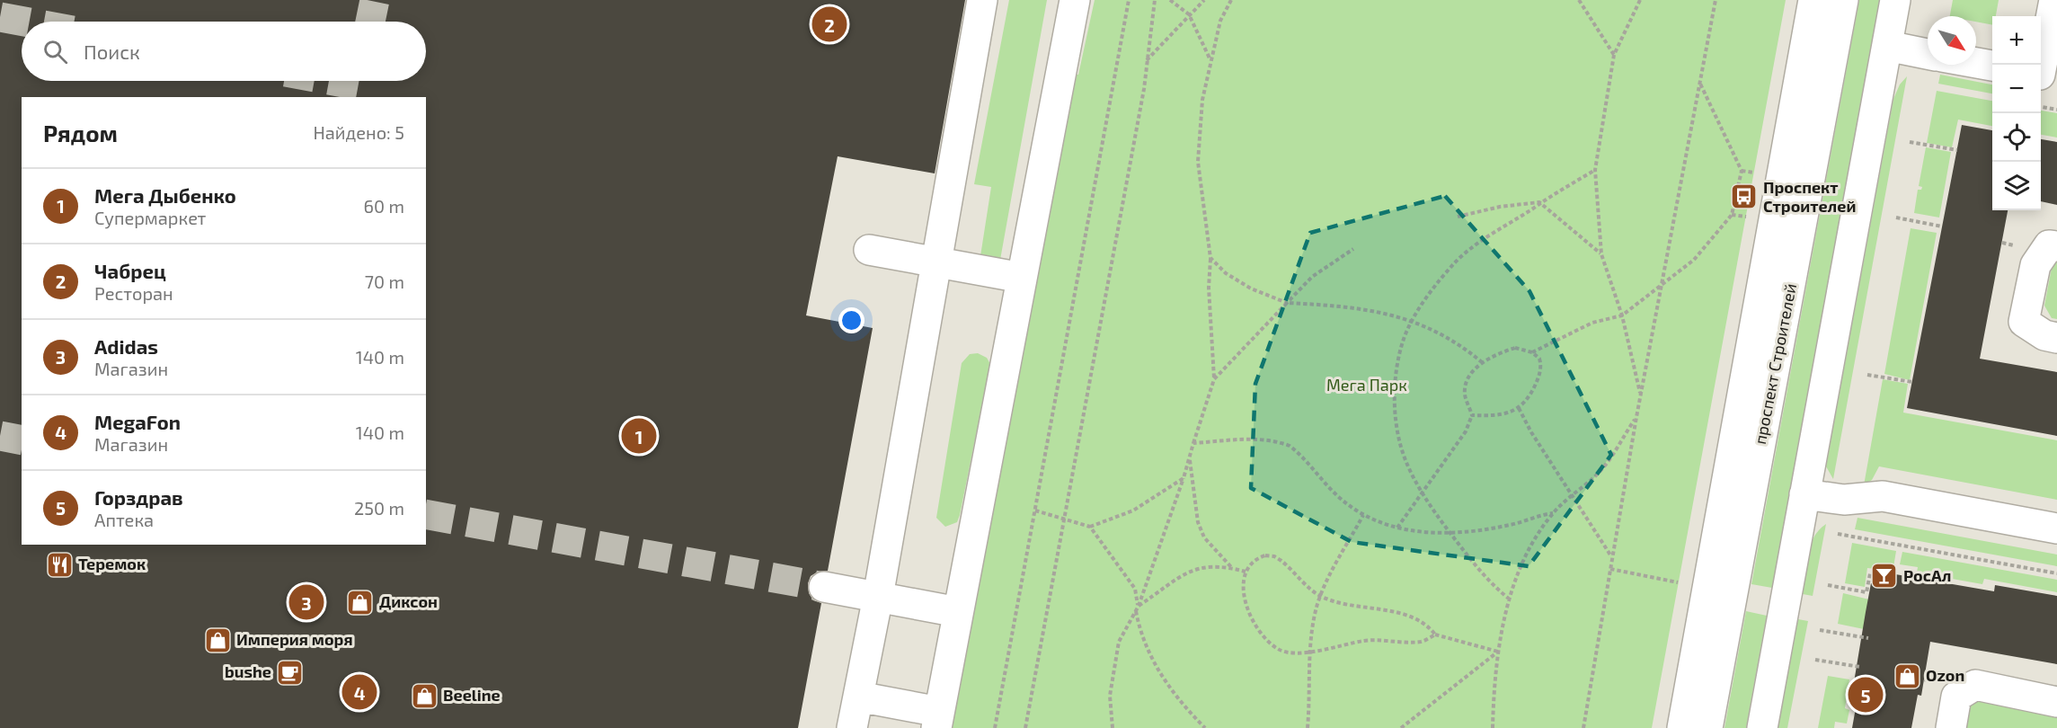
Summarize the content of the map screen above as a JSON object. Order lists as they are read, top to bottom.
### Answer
{
  "streets": {
    "street": ["проспект Строителей"]
  },
  "parks": ["Мега Парк"],
  "places": {
    "bus stop": ["Проспект Строителей"],
    "restaurant": ["Теремок"],
    "bar": ["РосАл"],
    "shop": [
      "Диксон",
      "Империя моря",
      "Ozon",
      "Beeline"
    ],
    "cafe": ["bushe"]
  },
  "north": "bottom right",
  "page": {
    "pins": [
      "2",
      "1",
      "3",
      "4",
      "5"
    ],
    "map_buttons": ["+", "−"],
    "search": "Поиск",
    "heading": ["Рядом", "Найдено: 5"],
    "list": [
      {
        "mark": "1",
        "name": "Мега Дыбенко",
        "note": "Супермаркет",
        "value": "60 m"
      },
      {
        "mark": "2",
        "name": "Чабрец",
        "note": "Ресторан",
        "value": "70 m"
      },
      {
        "mark": "3",
        "name": "Adidas",
        "note": "Магазин",
        "value": "140 m"
      },
      {
        "mark": "4",
        "name": "MegaFon",
        "note": "Магазин",
        "value": "140 m"
      },
      {
        "mark": "5",
        "name": "Горздрав",
        "note": "Аптека",
        "value": "250 m"
      }
    ]
  }
}
